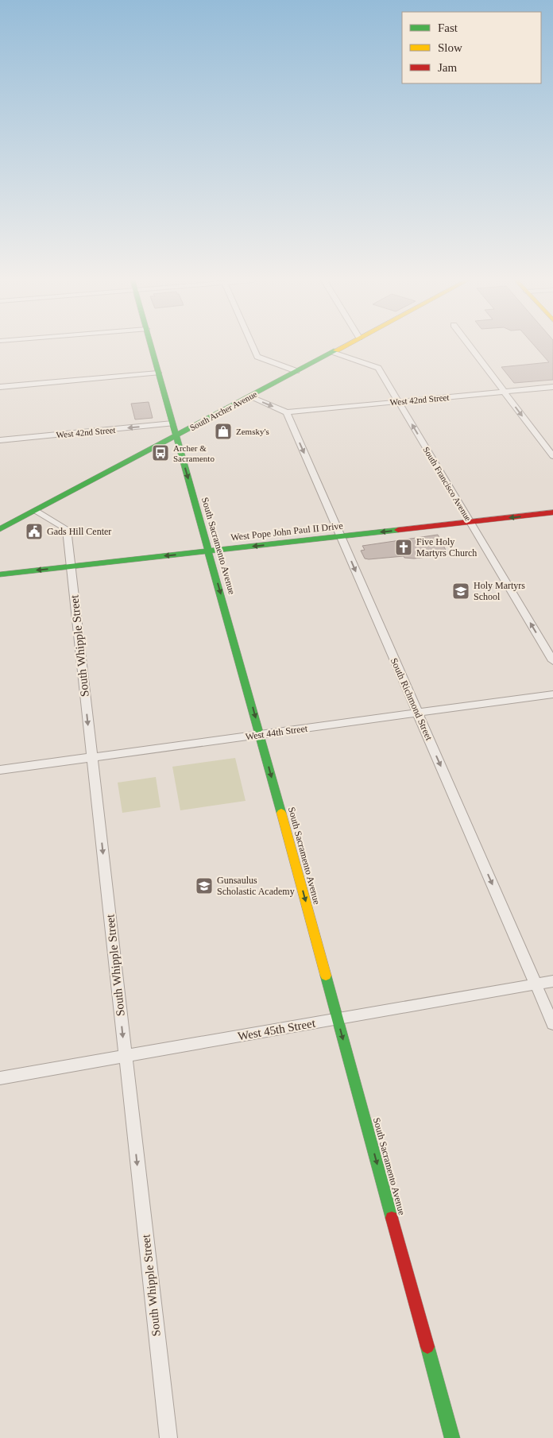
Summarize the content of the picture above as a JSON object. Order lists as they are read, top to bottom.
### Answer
{
  "streets": {
    "street": [
      "West 42nd Street",
      "South Archer Avenue",
      "South Francisco Avenue",
      "West Pope John Paul II Drive",
      "South Sacramento Avenue",
      "South Whipple Street",
      "South Richmond Street",
      "West 44th Street",
      "West 45th Street"
    ]
  },
  "crossings": [
    ["West 42nd Street", "South Francisco Avenue"],
    ["West 42nd Street", "South Sacramento Avenue"],
    ["West 42nd Street", "South Richmond Street"],
    ["South Archer Avenue", "South Francisco Avenue"],
    ["South Archer Avenue", "South Sacramento Avenue"],
    ["South Archer Avenue", "South Whipple Street"],
    ["South Francisco Avenue", "West Pope John Paul II Drive"],
    ["West Pope John Paul II Drive", "South Sacramento Avenue"],
    ["West Pope John Paul II Drive", "South Whipple Street"],
    ["West Pope John Paul II Drive", "South Richmond Street"],
    ["South Sacramento Avenue", "West 44th Street"],
    ["South Sacramento Avenue", "West 45th Street"],
    ["South Whipple Street", "West 44th Street"],
    ["South Whipple Street", "West 45th Street"],
    ["South Richmond Street", "West 44th Street"],
    ["South Richmond Street", "West 45th Street"]
  ],
  "one_way": [
    "South Francisco Avenue",
    "West Pope John Paul II Drive",
    "South Sacramento Avenue",
    "South Whipple Street",
    "South Richmond Street"
  ],
  "places": {
    "shop": ["Zemsky's"],
    "bus stop": ["Archer & Sacramento"],
    "public building": ["Gads Hill Center"],
    "church": ["Five Holy Martyrs Church"],
    "school or university": ["Holy Martyrs School", "Gunsaulus Scholastic Academy"]
  },
  "legend": ["Fast", "Slow", "Jam"]
}
